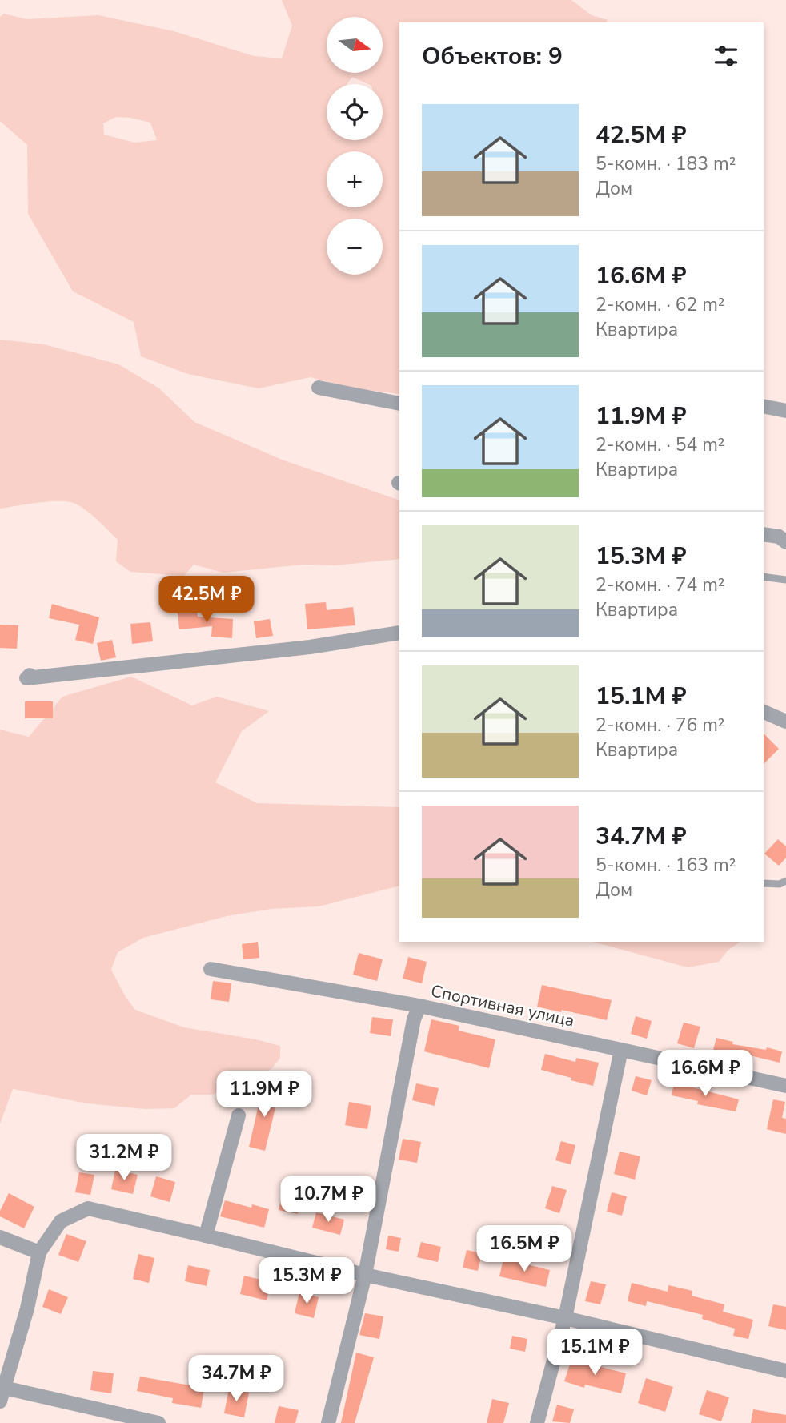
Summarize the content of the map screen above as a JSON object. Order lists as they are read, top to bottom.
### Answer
{
  "streets": {
    "street": ["Спортивная улица"]
  },
  "north": "right",
  "page": {
    "map_buttons": ["+", "−"],
    "heading": "Объектов: 9",
    "list": [
      {
        "name": "42.5M ₽",
        "note": "5-комн. · 183 m² · Дом"
      },
      {
        "name": "16.6M ₽",
        "note": "2-комн. · 62 m² · Квартира"
      },
      {
        "name": "11.9M ₽",
        "note": "2-комн. · 54 m² · Квартира"
      },
      {
        "name": "15.3M ₽",
        "note": "2-комн. · 74 m² · Квартира"
      },
      {
        "name": "15.1M ₽",
        "note": "2-комн. · 76 m² · Квартира"
      },
      {
        "name": "34.7M ₽",
        "note": "5-комн. · 163 m² · Дом"
      }
    ],
    "price": [
      "42.5M ₽",
      "16.6M ₽",
      "11.9M ₽",
      "31.2M ₽",
      "10.7M ₽",
      "16.5M ₽",
      "15.3M ₽",
      "15.1M ₽",
      "34.7M ₽"
    ]
  }
}
